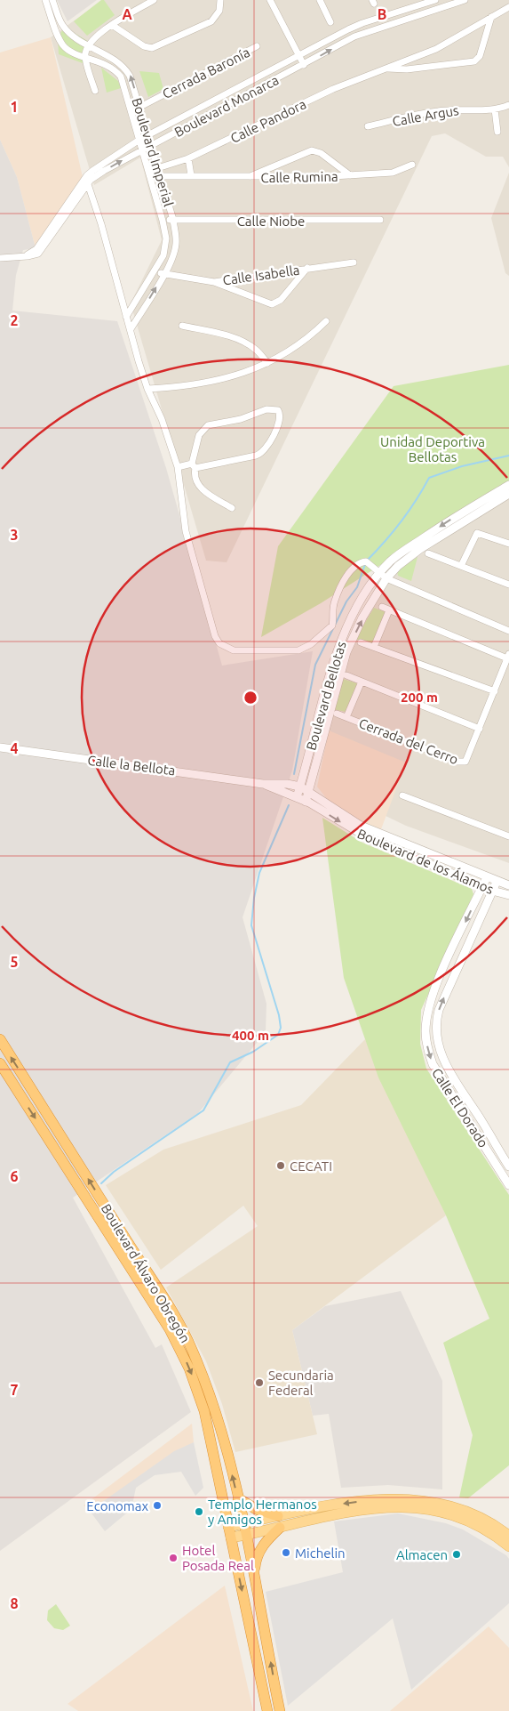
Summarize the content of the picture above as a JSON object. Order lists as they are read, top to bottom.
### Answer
{
  "streets": {
    "highway": ["Boulevard Álvaro Obregón"],
    "street": [
      "Cerrada Baronía",
      "Boulevard Monarca",
      "Calle Argus",
      "Calle Pandora",
      "Boulevard Imperial",
      "Calle Rumina",
      "Calle Niobe",
      "Calle Isabella",
      "Boulevard Bellotas",
      "Cerrada del Cerro",
      "Calle la Bellota",
      "Boulevard de los Álamos",
      "Calle El Dorado"
    ]
  },
  "crossings": [
    ["Cerrada Baronía", "Boulevard Imperial"],
    ["Boulevard Monarca", "Boulevard Imperial"],
    ["Calle Pandora", "Boulevard Imperial"],
    ["Calle Pandora", "Calle Rumina"],
    ["Boulevard Imperial", "Calle Rumina"],
    ["Boulevard Imperial", "Calle Niobe"],
    ["Boulevard Imperial", "Calle Isabella"],
    ["Boulevard Bellotas", "Cerrada del Cerro"],
    ["Boulevard Bellotas", "Calle la Bellota"],
    ["Boulevard Bellotas", "Boulevard de los Álamos"],
    ["Calle la Bellota", "Boulevard de los Álamos"],
    ["Boulevard de los Álamos", "Calle El Dorado"]
  ],
  "parks": ["Unidad Deportiva Bellotas"],
  "places": [
    "CECATI",
    "Secundaria Federal",
    "Economax",
    "Templo Hermanos y Amigos",
    "Michelin",
    "Almacen",
    "Hotel Posada Real"
  ],
  "grid": {
    "columns": ["A", "B"],
    "rows": [
      "1",
      "2",
      "3",
      "4",
      "5",
      "6",
      "7",
      "8"
    ]
  },
  "rings": ["200 m", "400 m"]
}
